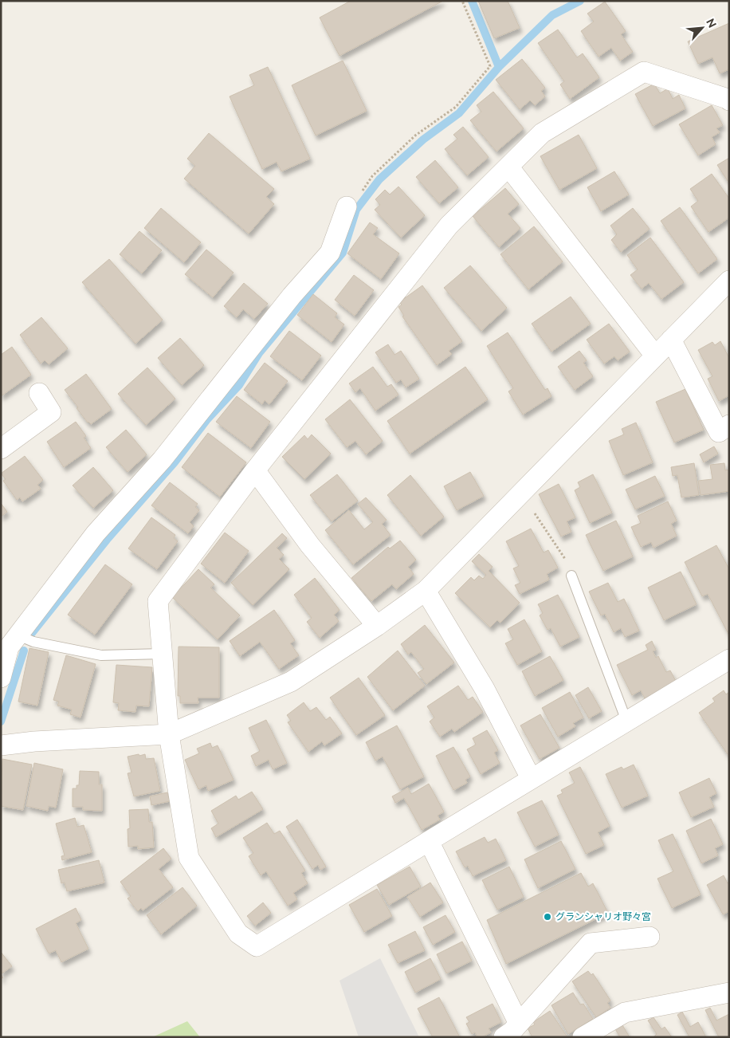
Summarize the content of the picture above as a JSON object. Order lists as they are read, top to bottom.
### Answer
{
  "places": ["グランシャリオ野々宮"],
  "north": "top right"
}
